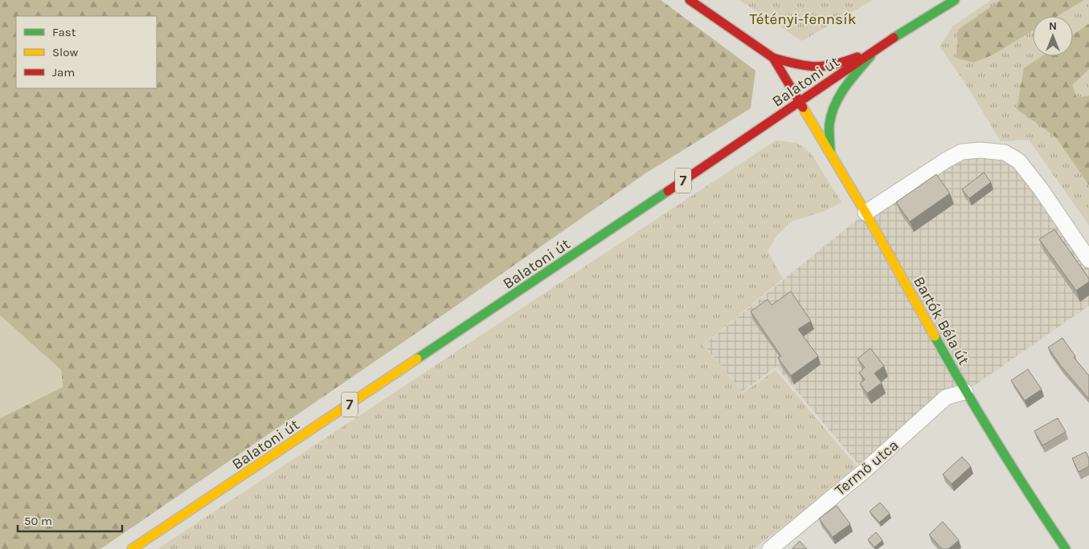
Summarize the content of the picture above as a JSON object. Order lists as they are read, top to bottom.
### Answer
{
  "streets": {
    "main road": ["Balatoni út", "7", "Bartók Béla út"],
    "street": ["Termő utca"]
  },
  "crossings": [
    ["Balatoni út", "Bartók Béla út"],
    ["Bartók Béla út", "Termő utca"]
  ],
  "parks": ["Tétényi-fennsík"],
  "legend": ["Fast", "Slow", "Jam"],
  "scale_bar": "50 m",
  "north": "top"
}
